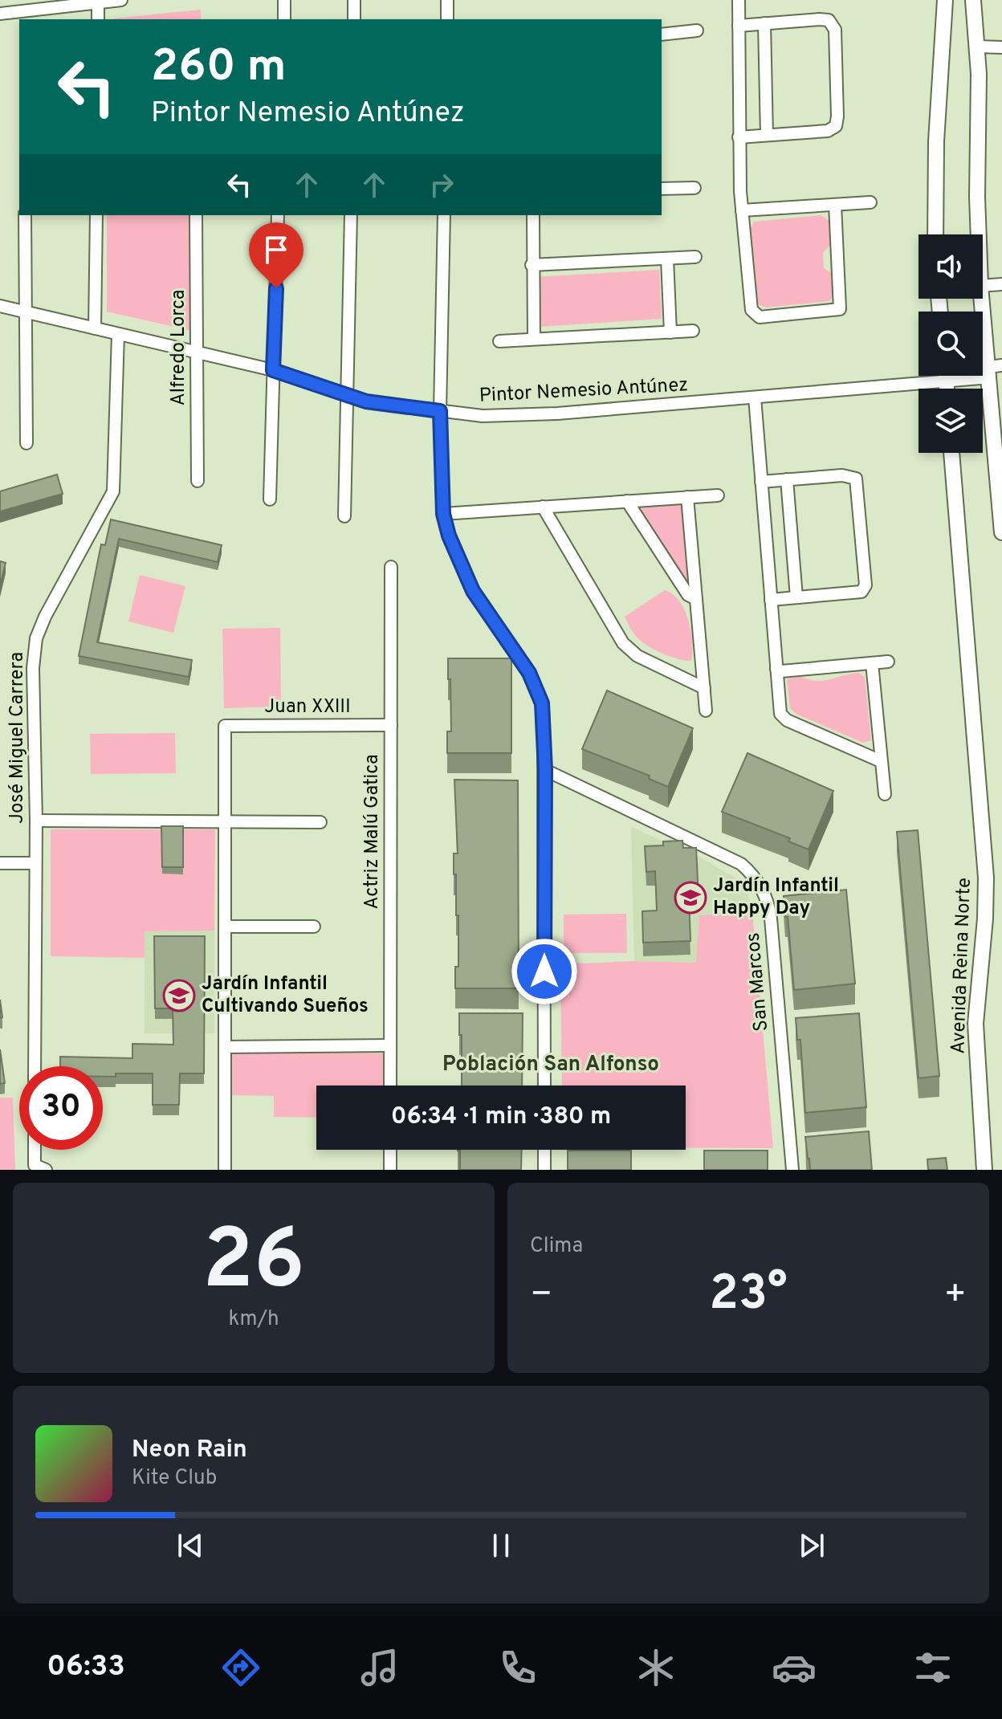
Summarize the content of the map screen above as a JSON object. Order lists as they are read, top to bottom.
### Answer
{
  "streets": {
    "street": [
      "Alfredo Lorca",
      "Pintor Nemesio Antúnez",
      "Juan XXIII",
      "José Miguel Carrera",
      "Actriz Malú Gatica",
      "Avenida Reina Norte",
      "San Marcos"
    ]
  },
  "crossings": [
    ["Alfredo Lorca", "Pintor Nemesio Antúnez"],
    ["Pintor Nemesio Antúnez", "José Miguel Carrera"],
    ["Juan XXIII", "Actriz Malú Gatica"]
  ],
  "districts": ["Población San Alfonso"],
  "places": {
    "school or university": ["Jardín Infantil Happy Day", "Jardín Infantil Cultivando Sueños"]
  },
  "page": {
    "turn": ["260 m", "Pintor Nemesio Antúnez"],
    "limit": "30",
    "trip": "06:34 · 1 min · 380 m",
    "tile": [
      ["26", "km/h"],
      "Clima"
    ],
    "heat": ["−", "23°", "+"],
    "song": ["Neon Rain", "Kite Club"],
    "tabs": "06:33"
  }
}
